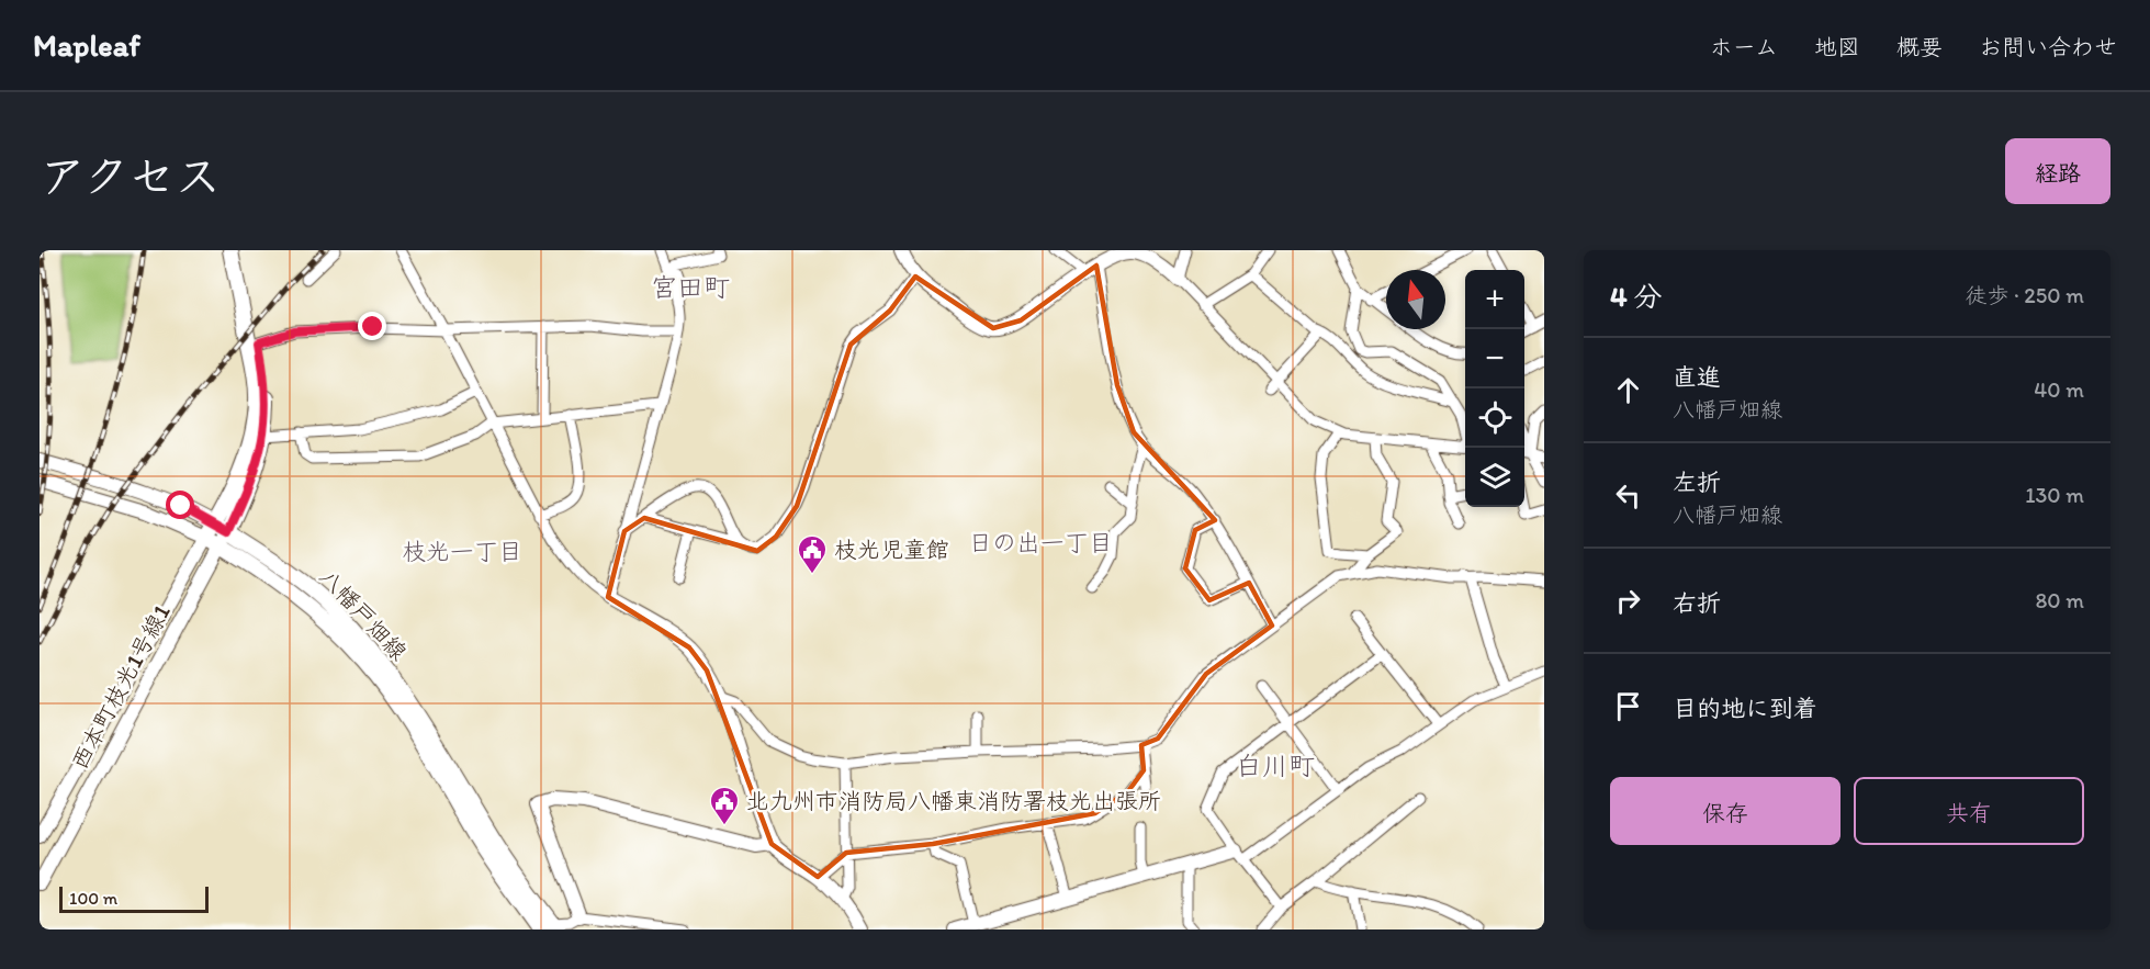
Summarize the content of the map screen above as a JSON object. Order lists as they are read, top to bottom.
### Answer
{
  "streets": {
    "main road": ["八幡戸畑線"],
    "street": ["西本町枝光1号線1"]
  },
  "crossings": [
    ["八幡戸畑線", "西本町枝光1号線1"]
  ],
  "districts": [
    "宮田町",
    "日の出一丁目",
    "枝光一丁目",
    "白川町"
  ],
  "places": {
    "public building": ["枝光児童館", "北九州市消防局八幡東消防署枝光出張所"]
  },
  "scale_bar": "100 m",
  "north": "top",
  "page": {
    "header": "Mapleaf",
    "nav": [
      "ホーム",
      "地図",
      "概要",
      "お問い合わせ"
    ],
    "title": "アクセス",
    "buttons": [
      "経路",
      ["保存", "共有"]
    ],
    "heading": ["4 分", "徒歩 · 250 m"],
    "map_buttons": ["+", "−"],
    "list": [
      ["直進", "八幡戸畑線", "40 m"],
      ["左折", "八幡戸畑線", "130 m"],
      ["右折", "80 m"],
      "目的地に到着"
    ],
    "scale": "100 m"
  }
}
